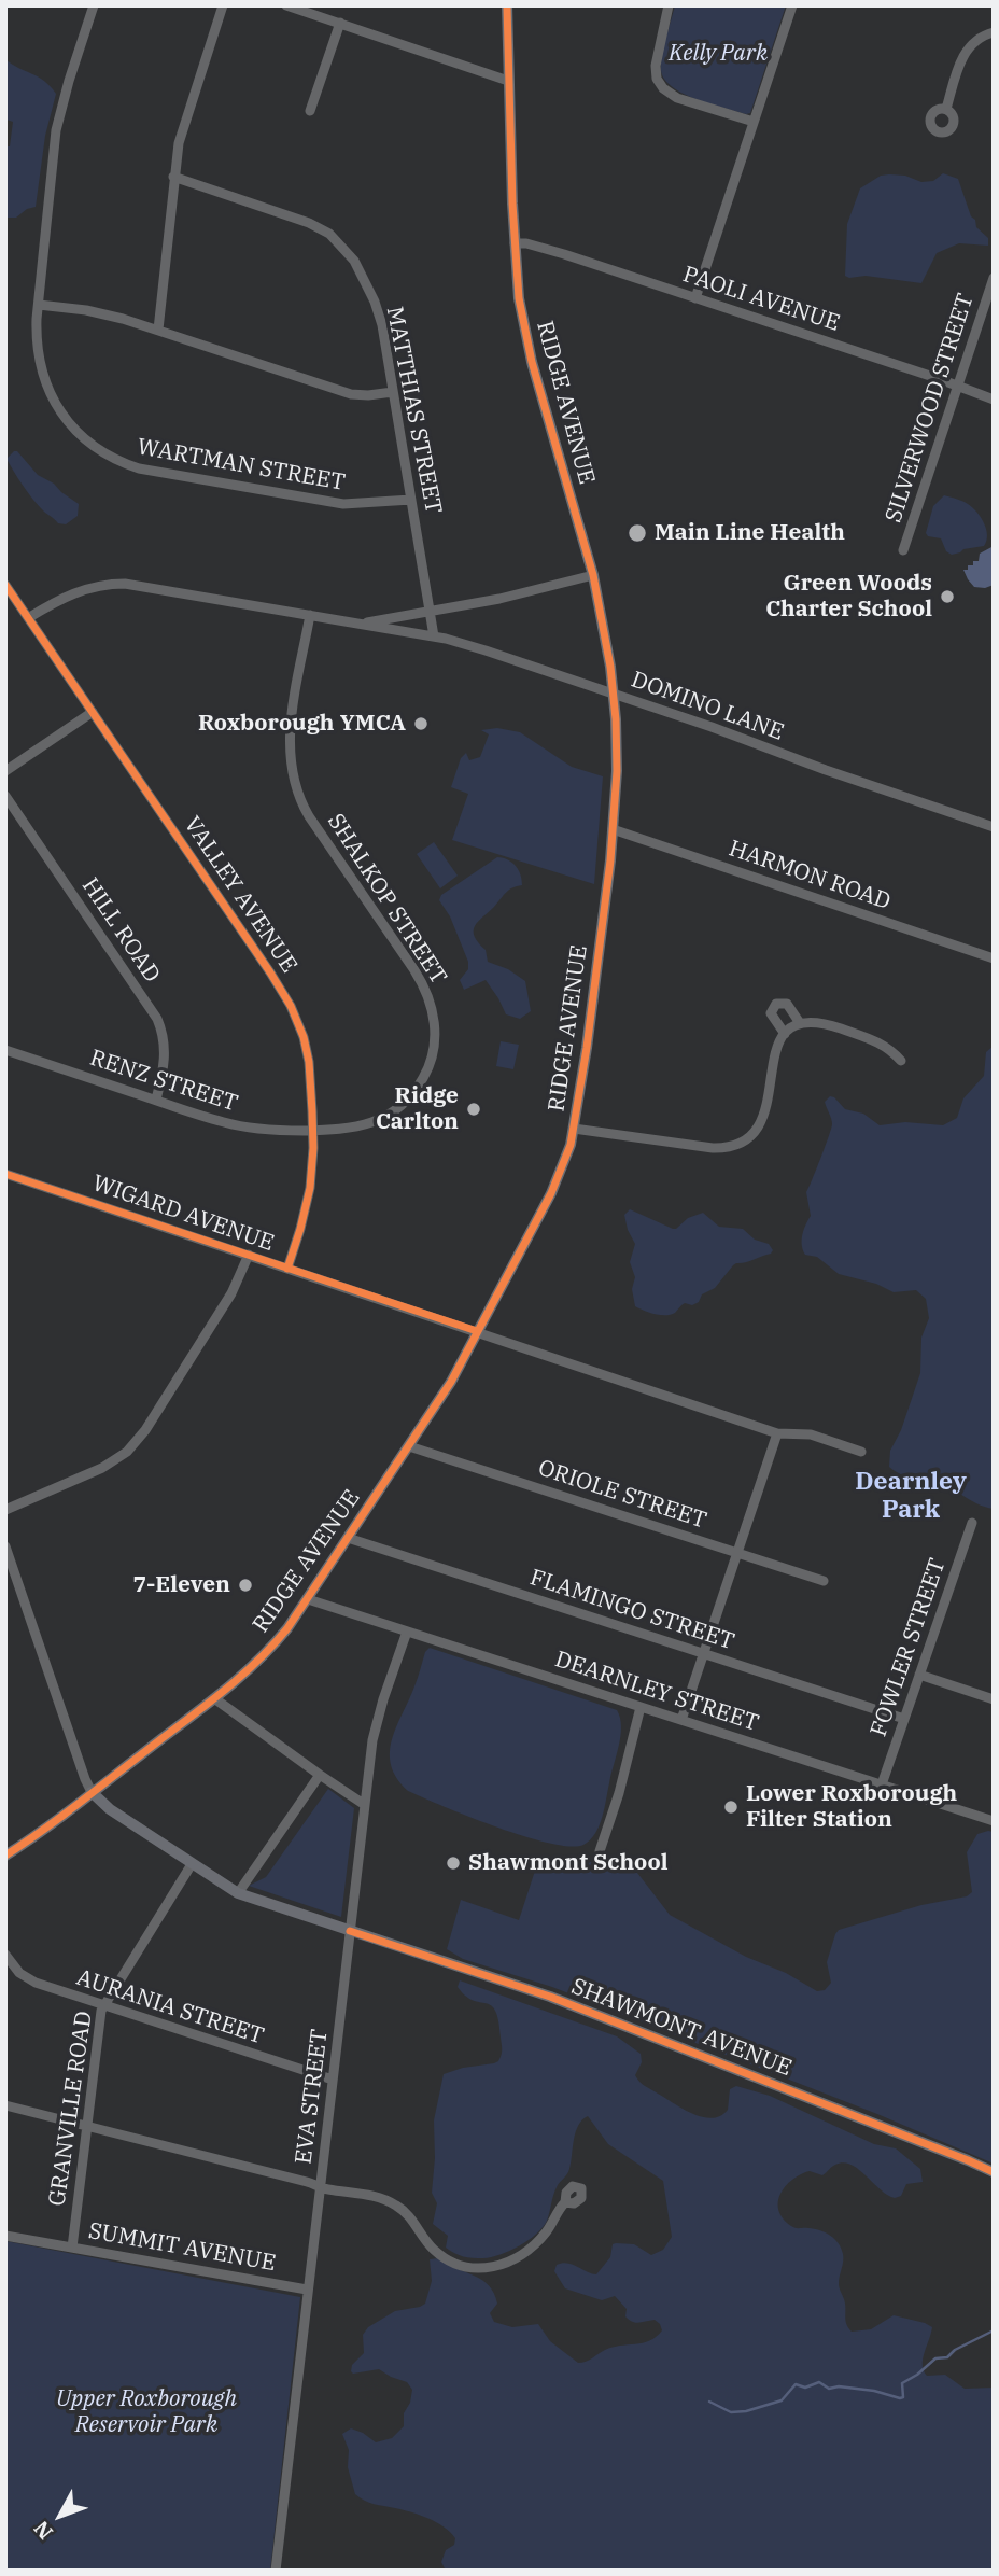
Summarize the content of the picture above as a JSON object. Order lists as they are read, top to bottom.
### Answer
{
  "streets": {
    "main road": ["RIDGE AVENUE", "SHAWMONT AVENUE"],
    "street": [
      "PAOLI AVENUE",
      "SILVERWOOD STREET",
      "MATTHIAS STREET",
      "WARTMAN STREET",
      "DOMINO LANE",
      "HARMON ROAD",
      "VALLEY AVENUE",
      "SHALKOP STREET",
      "HILL ROAD",
      "RENZ STREET",
      "WIGARD AVENUE",
      "ORIOLE STREET",
      "FLAMINGO STREET",
      "FOWLER STREET",
      "DEARNLEY STREET",
      "AURANIA STREET",
      "EVA STREET",
      "GRANVILLE ROAD",
      "SUMMIT AVENUE"
    ]
  },
  "crossings": [
    ["PAOLI AVENUE", "RIDGE AVENUE"],
    ["PAOLI AVENUE", "SILVERWOOD STREET"],
    ["RIDGE AVENUE", "DOMINO LANE"],
    ["RIDGE AVENUE", "HARMON ROAD"],
    ["RIDGE AVENUE", "WIGARD AVENUE"],
    ["RIDGE AVENUE", "ORIOLE STREET"],
    ["RIDGE AVENUE", "FLAMINGO STREET"],
    ["RIDGE AVENUE", "DEARNLEY STREET"],
    ["RIDGE AVENUE", "SHAWMONT AVENUE"],
    ["MATTHIAS STREET", "WARTMAN STREET"],
    ["MATTHIAS STREET", "DOMINO LANE"],
    ["DOMINO LANE", "VALLEY AVENUE"],
    ["DOMINO LANE", "SHALKOP STREET"],
    ["VALLEY AVENUE", "SHALKOP STREET"],
    ["VALLEY AVENUE", "RENZ STREET"],
    ["VALLEY AVENUE", "WIGARD AVENUE"],
    ["SHALKOP STREET", "RENZ STREET"],
    ["HILL ROAD", "RENZ STREET"],
    ["FLAMINGO STREET", "FOWLER STREET"],
    ["FOWLER STREET", "DEARNLEY STREET"],
    ["DEARNLEY STREET", "EVA STREET"],
    ["AURANIA STREET", "EVA STREET"],
    ["AURANIA STREET", "GRANVILLE ROAD"],
    ["SHAWMONT AVENUE", "EVA STREET"],
    ["SHAWMONT AVENUE", "GRANVILLE ROAD"],
    ["EVA STREET", "SUMMIT AVENUE"],
    ["GRANVILLE ROAD", "SUMMIT AVENUE"]
  ],
  "districts": ["Dearnley Park"],
  "parks": ["Kelly Park", "Upper Roxborough Reservoir Park"],
  "places": [
    "Main Line Health",
    "Green Woods Charter School",
    "Roxborough YMCA",
    "Ridge Carlton",
    "7-Eleven",
    "Lower Roxborough Filter Station",
    "Shawmont School"
  ],
  "north": "bottom left"
}
